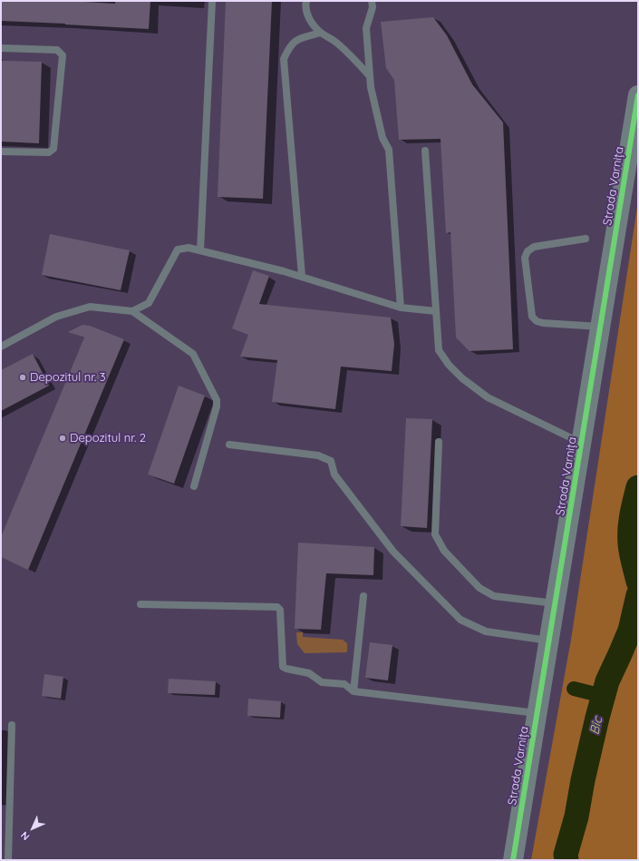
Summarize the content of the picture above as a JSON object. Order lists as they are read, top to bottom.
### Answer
{
  "streets": {
    "street": ["Strada Varnița"]
  },
  "water": ["Bîc"],
  "places": ["Depozitul nr. 3", "Depozitul nr. 2"],
  "north": "bottom left"
}
